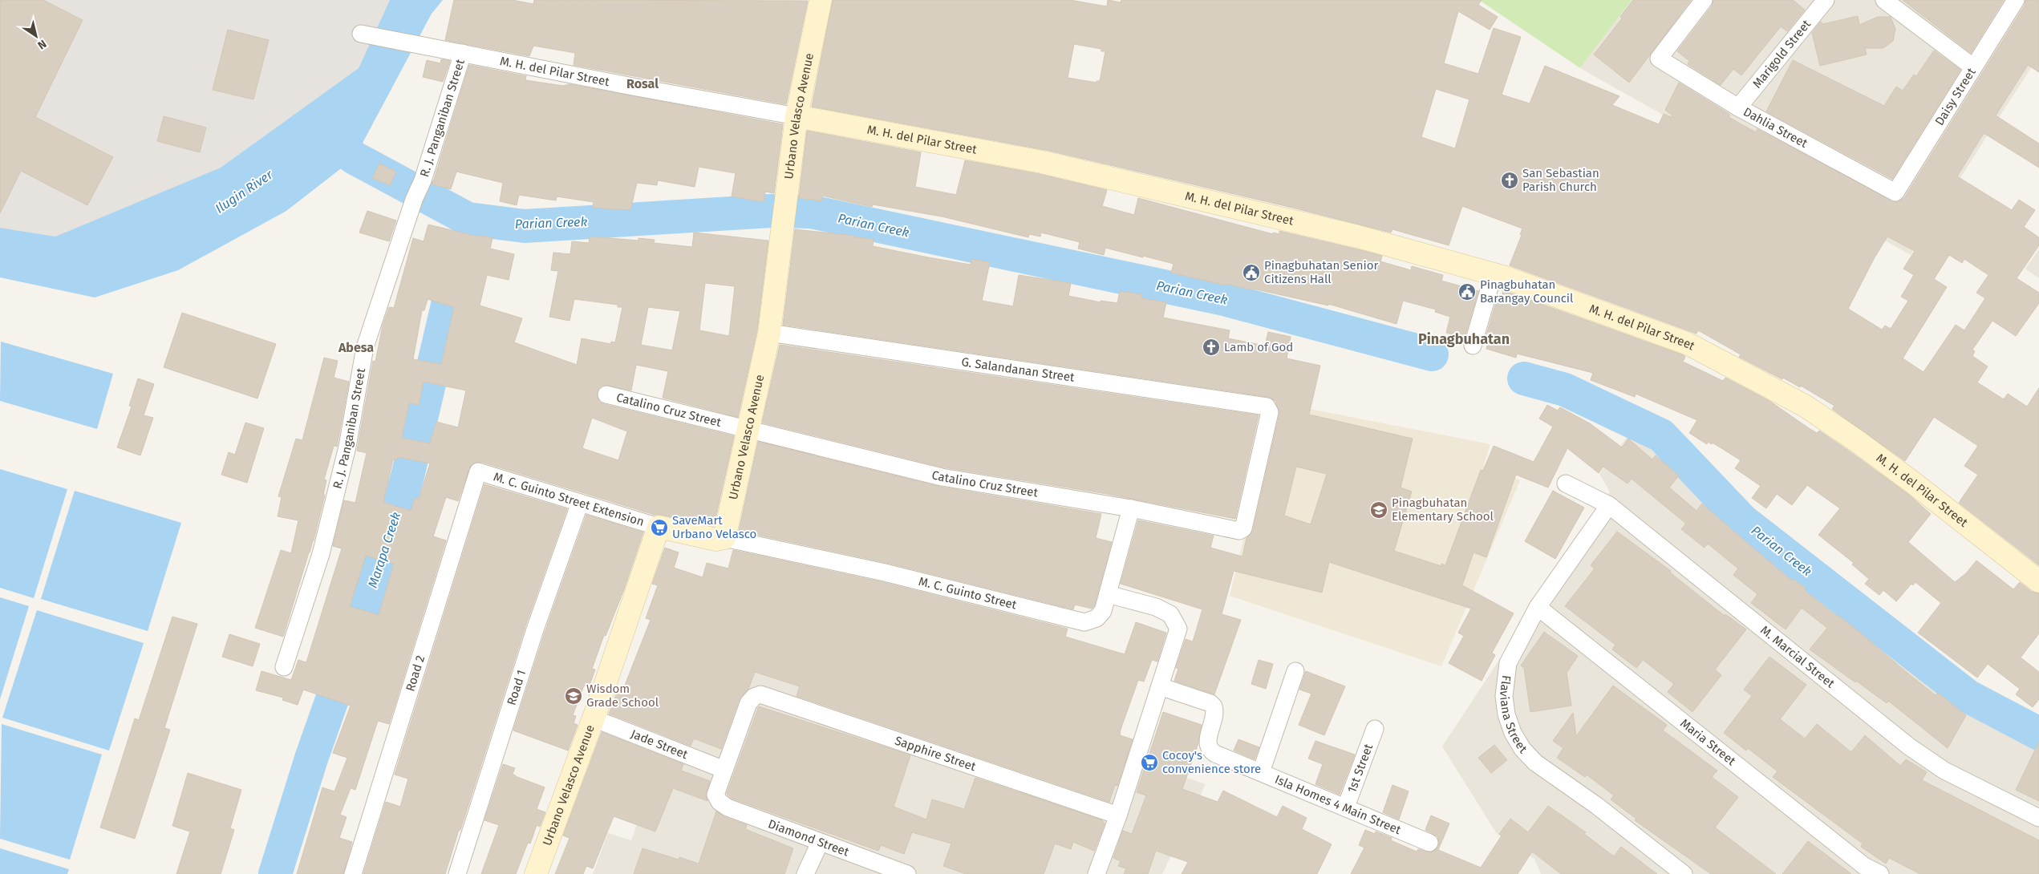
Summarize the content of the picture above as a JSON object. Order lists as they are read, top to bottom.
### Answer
{
  "streets": {
    "street": [
      "Marigold Street",
      "M. H. del Pilar Street",
      "Daisy Street",
      "Urbano Velasco Avenue",
      "R. J. Panganiban Street",
      "Dahlia Street",
      "G. Salandanan Street",
      "Catalino Cruz Street",
      "M. C. Guinto Street Extension",
      "M. C. Guinto Street",
      "M. Marcial Street",
      "Road 2",
      "Road 1",
      "Flaviana Street",
      "Maria Street",
      "Jade Street",
      "Sapphire Street",
      "1st Street",
      "Isla Homes 4 Main Street",
      "Diamond Street"
    ]
  },
  "crossings": [
    ["Marigold Street", "Dahlia Street"],
    ["M. H. del Pilar Street", "Urbano Velasco Avenue"],
    ["M. H. del Pilar Street", "R. J. Panganiban Street"],
    ["Daisy Street", "Dahlia Street"],
    ["Urbano Velasco Avenue", "G. Salandanan Street"],
    ["Urbano Velasco Avenue", "Catalino Cruz Street"],
    ["Urbano Velasco Avenue", "M. C. Guinto Street Extension"],
    ["Urbano Velasco Avenue", "M. C. Guinto Street"],
    ["Urbano Velasco Avenue", "Jade Street"],
    ["G. Salandanan Street", "Catalino Cruz Street"],
    ["Catalino Cruz Street", "M. C. Guinto Street"],
    ["M. C. Guinto Street Extension", "Road 2"],
    ["M. C. Guinto Street Extension", "Road 1"],
    ["M. Marcial Street", "Flaviana Street"],
    ["Flaviana Street", "Maria Street"],
    ["Jade Street", "Sapphire Street"],
    ["Jade Street", "Diamond Street"],
    ["Sapphire Street", "Diamond Street"],
    ["1st Street", "Isla Homes 4 Main Street"]
  ],
  "districts": ["Rosal", "Pinagbuhatan", "Abesa"],
  "water": ["Ilugin River", "Parian Creek", "Marapa Creek"],
  "places": {
    "church": ["San Sebastian Parish Church", "Lamb of God"],
    "public building": ["Pinagbuhatan Senior Citizens Hall", "Pinagbuhatan Barangay Council"],
    "school or university": ["Pinagbuhatan Elementary School", "Wisdom Grade School"],
    "supermarket": ["SaveMart Urbano Velasco", "Cocoy's convenience store"]
  },
  "north": "bottom right"
}
